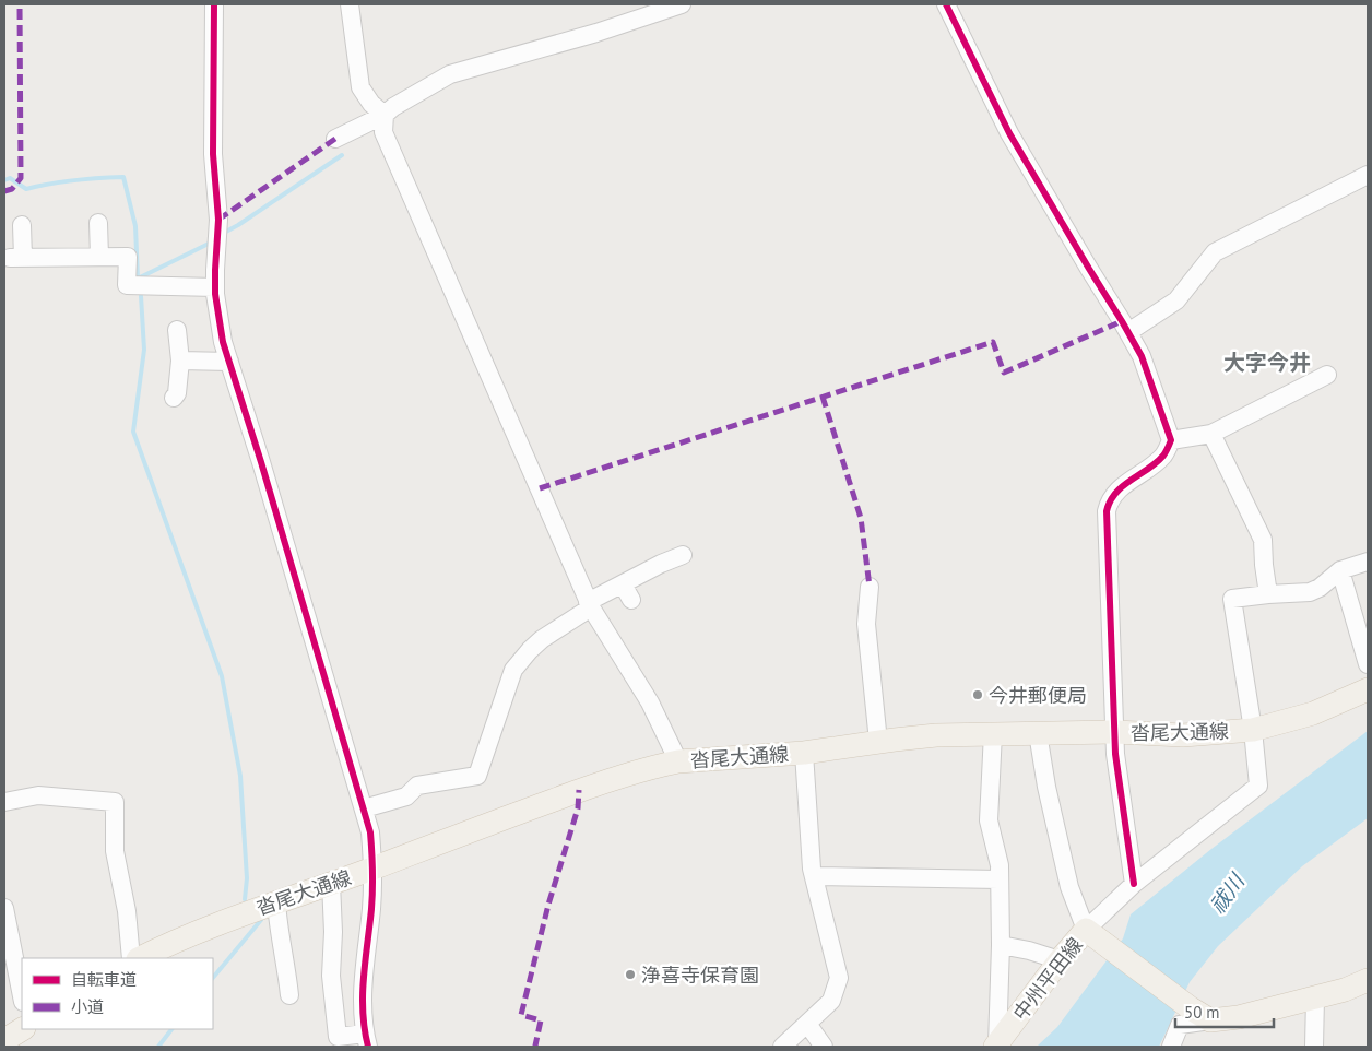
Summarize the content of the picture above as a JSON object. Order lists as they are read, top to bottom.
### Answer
{
  "streets": {
    "main road": ["沓尾大通線", "中州平田線"]
  },
  "districts": ["大字今井"],
  "water": ["祓川"],
  "places": ["今井郵便局", "浄喜寺保育園"],
  "legend": ["自転車道", "小道"],
  "scale_bar": "50 m"
}
